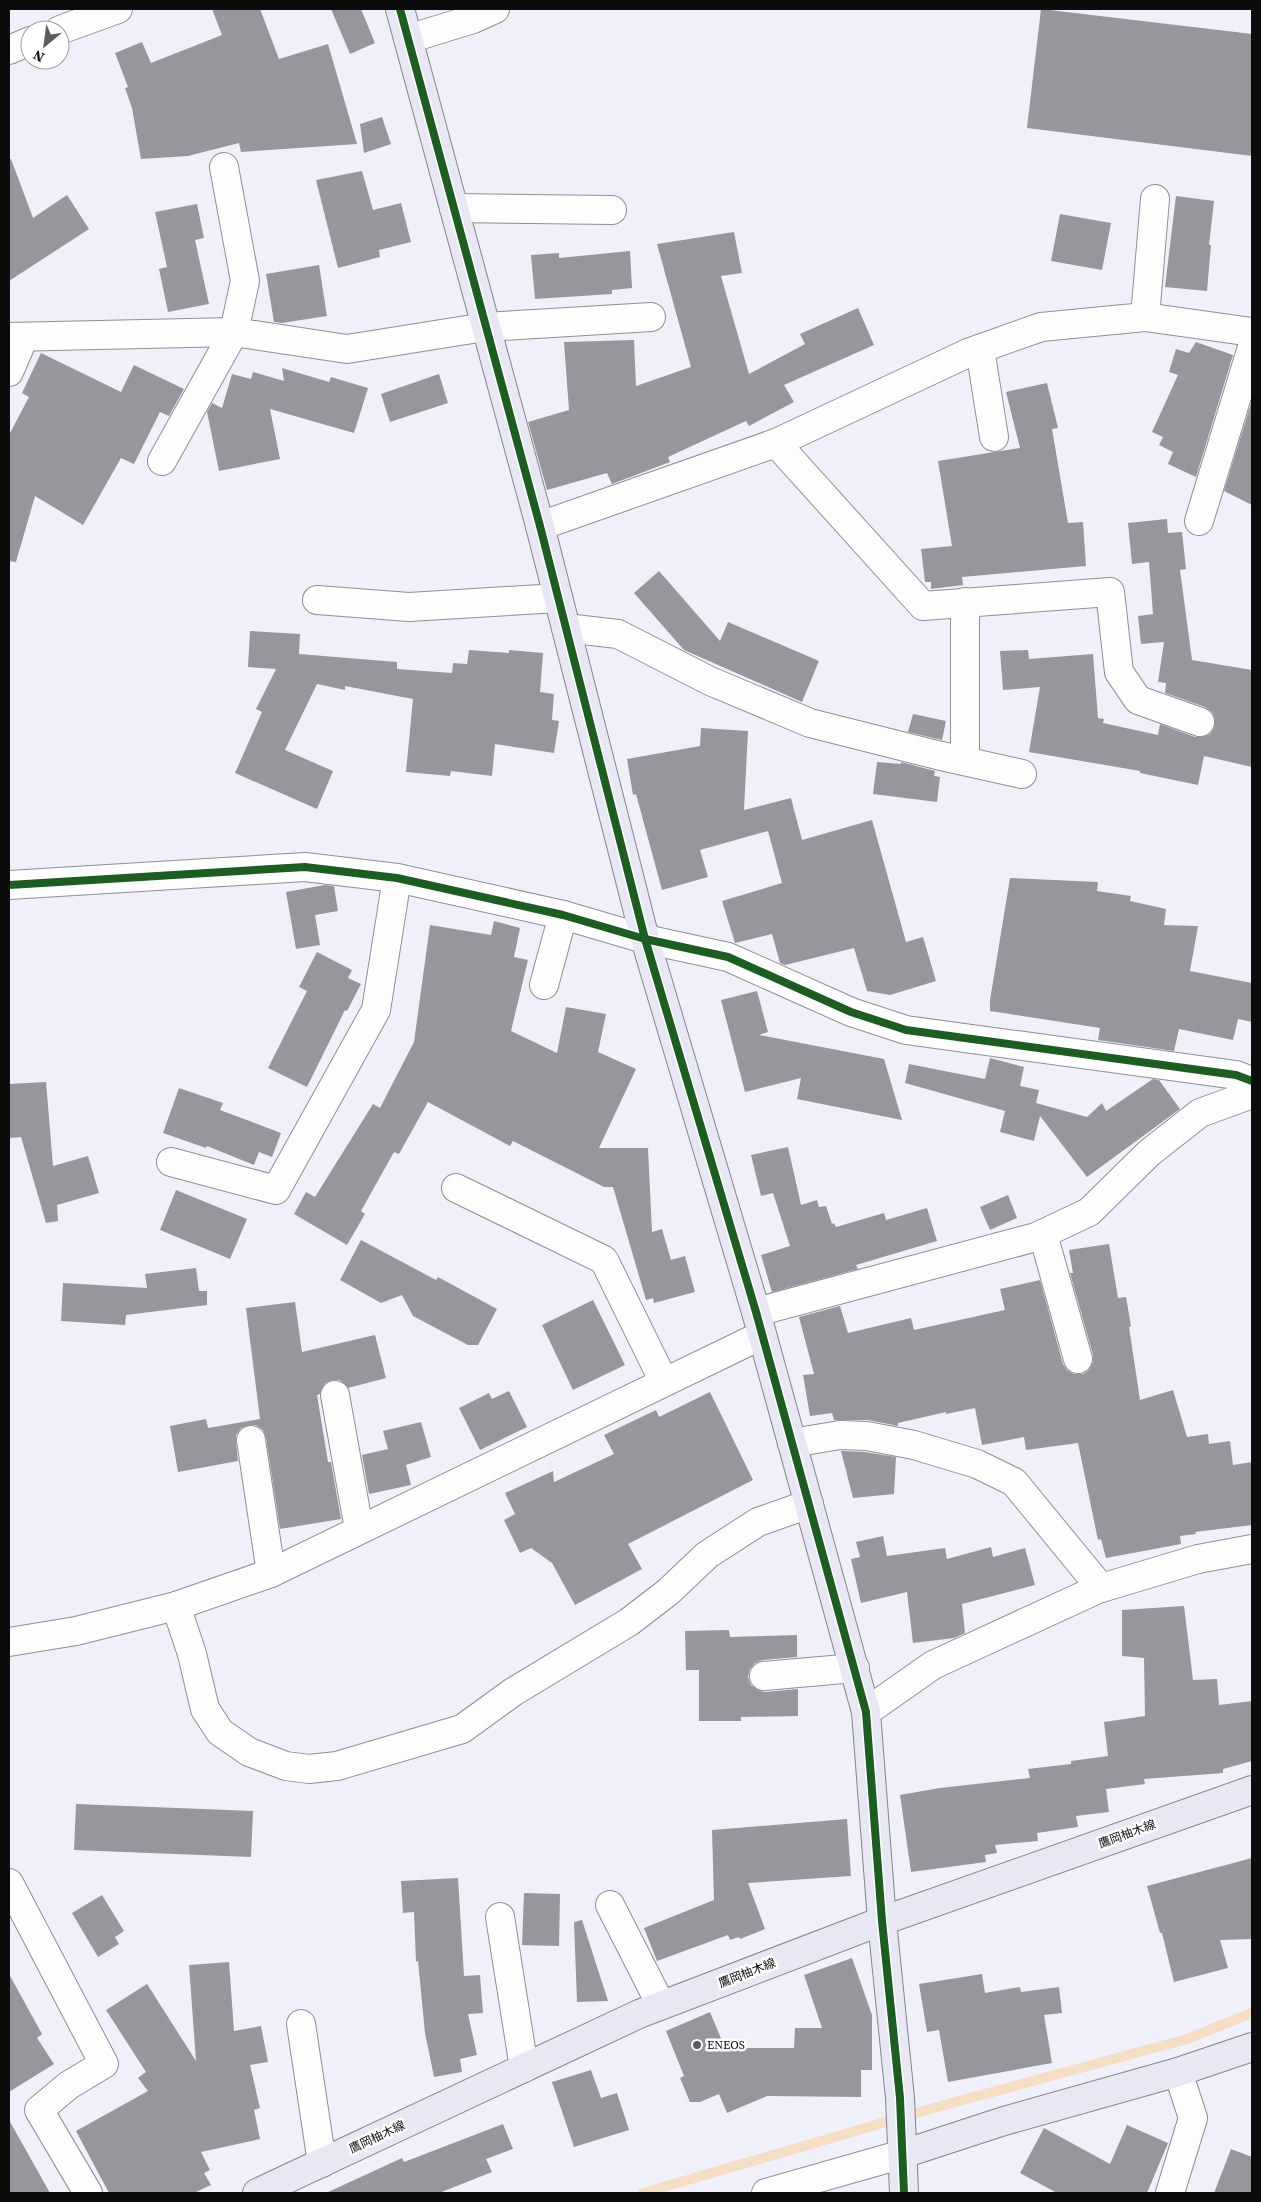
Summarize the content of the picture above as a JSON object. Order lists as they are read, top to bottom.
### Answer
{
  "streets": {
    "street": ["鷹岡柚木線"]
  },
  "places": ["ENEOS"],
  "north": "bottom left"
}
